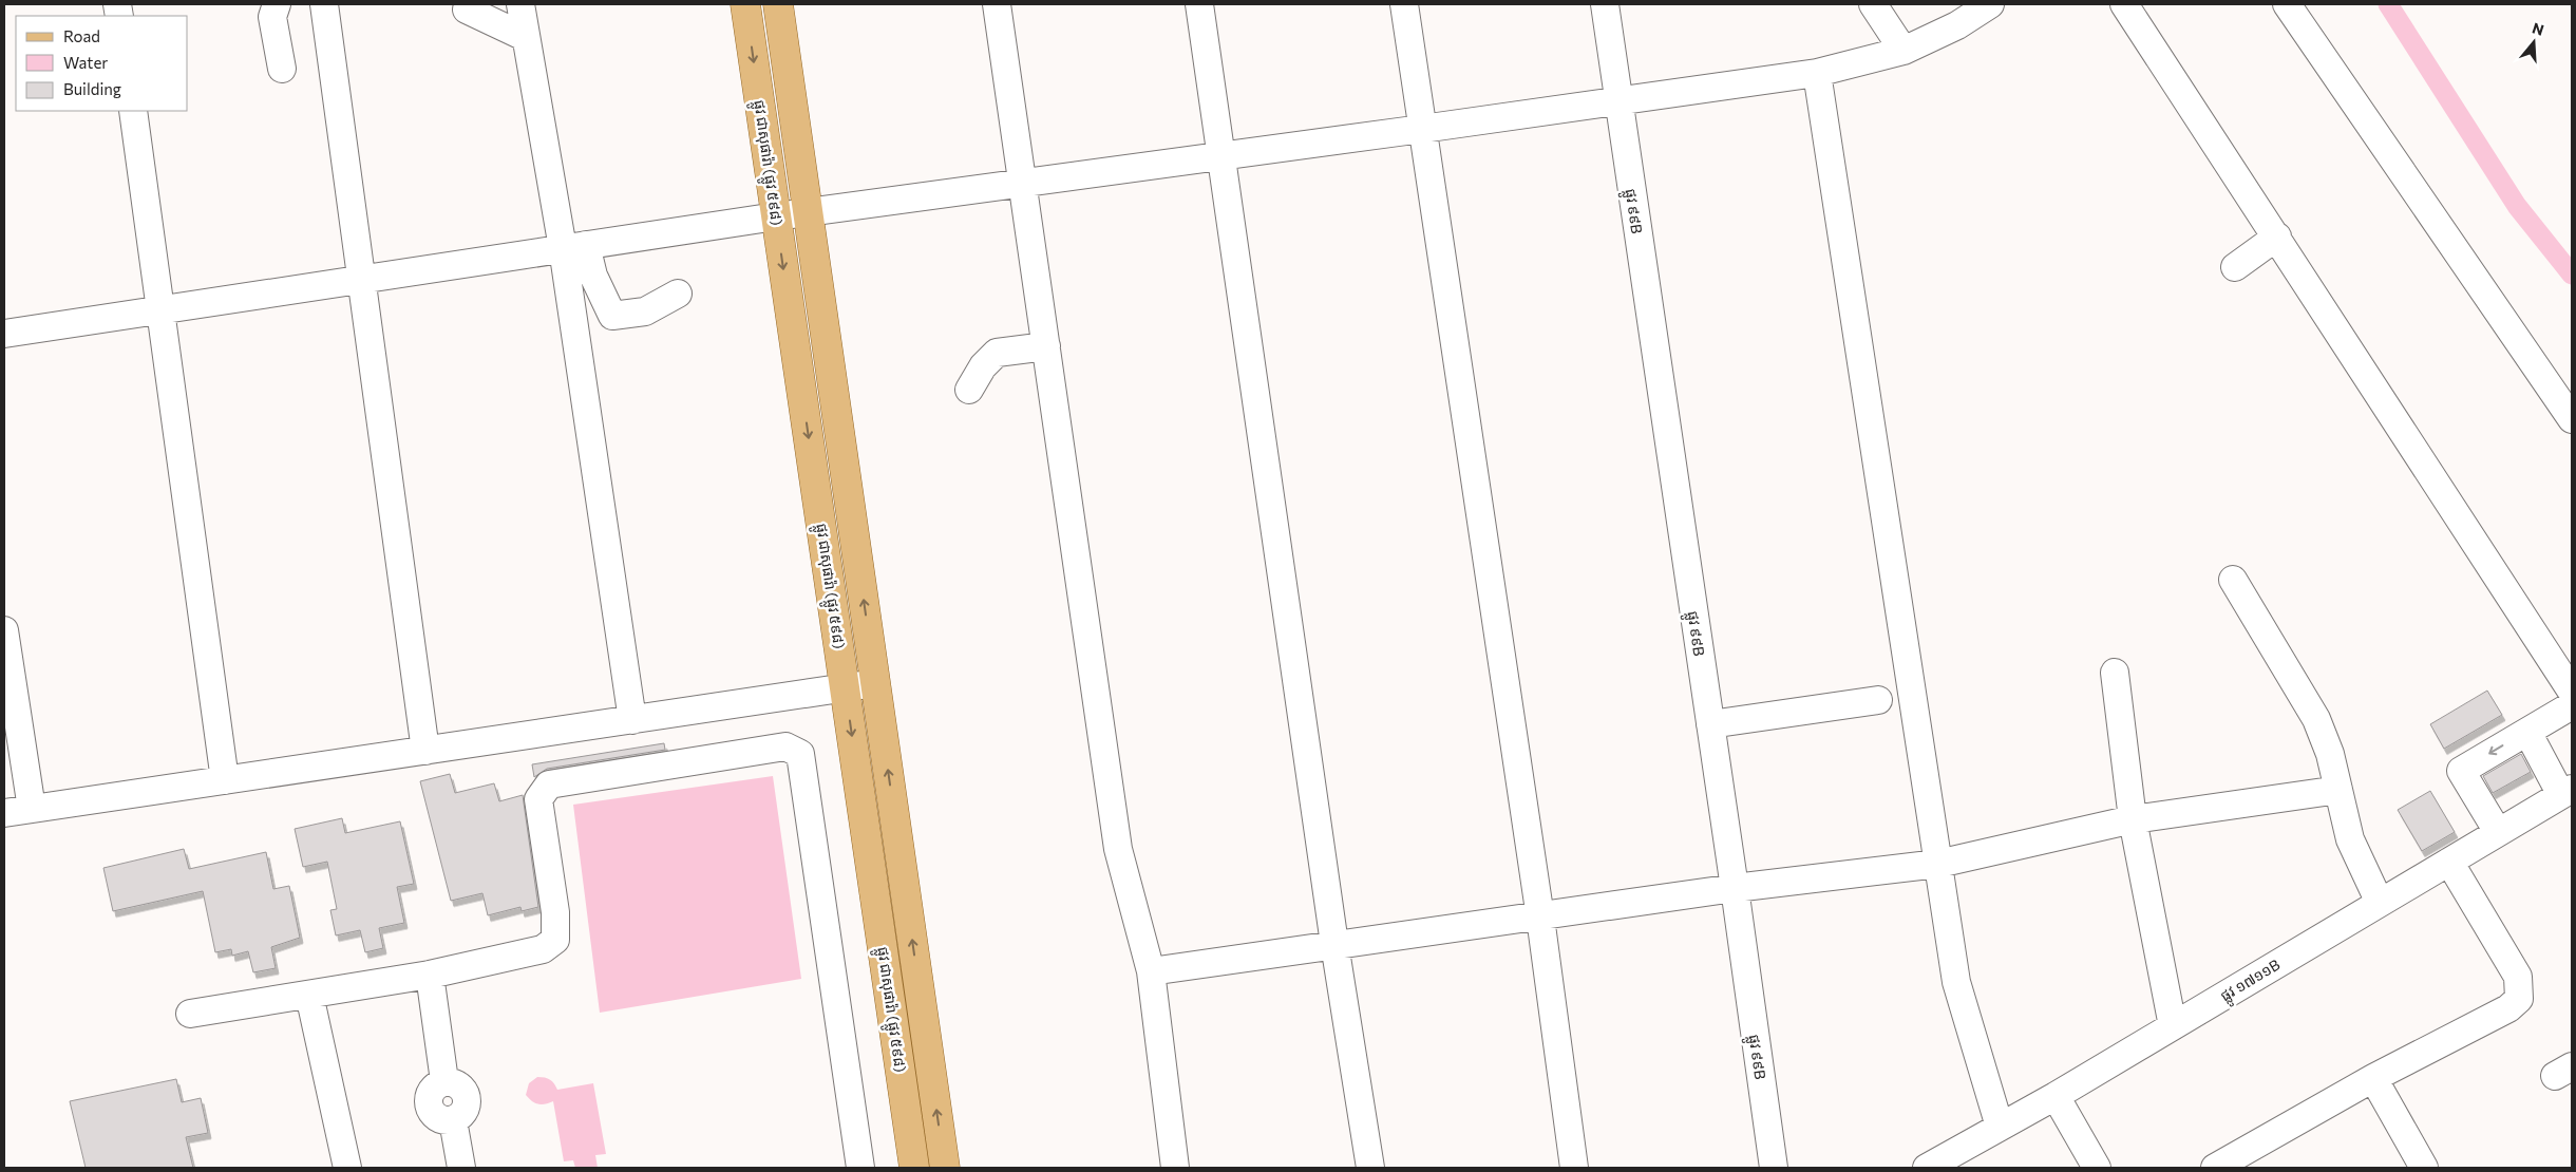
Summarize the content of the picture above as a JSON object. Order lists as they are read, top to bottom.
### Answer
{
  "streets": {
    "main road": ["ផ្លូវ ជាសុផារ៉ា (ផ្លូវ ៥៩៨)"],
    "street": ["ផ្លូវ ៩៩B", "ផ្លូវ ១៧១១B"]
  },
  "legend": ["Road", "Water", "Building"],
  "north": "top"
}
